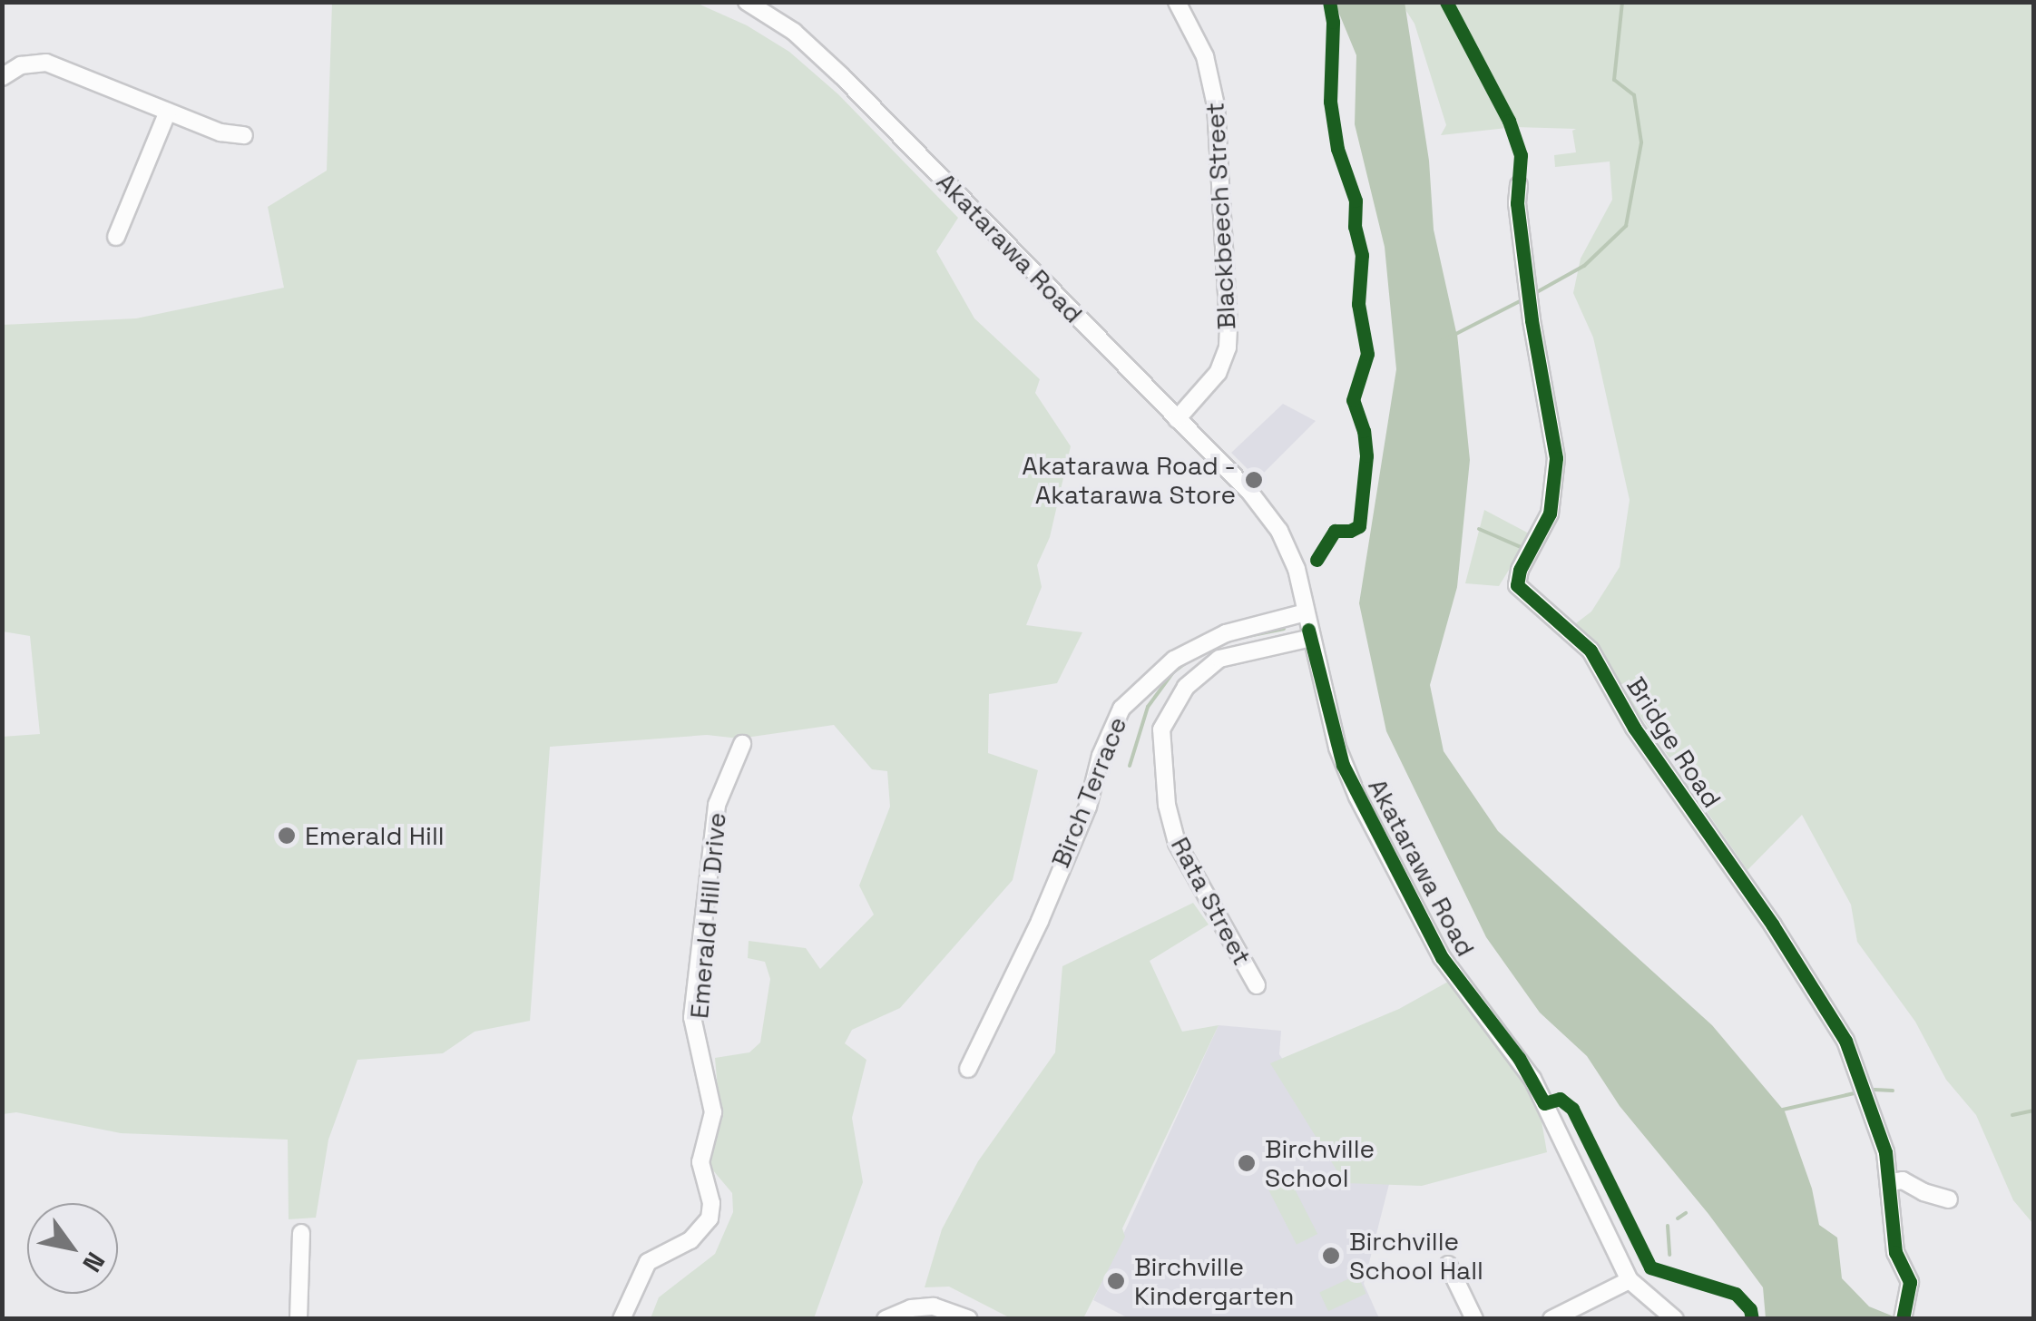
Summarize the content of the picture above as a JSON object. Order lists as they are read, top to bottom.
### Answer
{
  "streets": {
    "street": [
      "Blackbeech Street",
      "Akatarawa Road",
      "Bridge Road",
      "Birch Terrace",
      "Rata Street",
      "Emerald Hill Drive"
    ]
  },
  "crossings": [
    ["Blackbeech Street", "Akatarawa Road"],
    ["Akatarawa Road", "Birch Terrace"],
    ["Akatarawa Road", "Rata Street"]
  ],
  "places": [
    "Akatarawa Road - Akatarawa Store",
    "Emerald Hill",
    "Birchville School",
    "Birchville School Hall",
    "Birchville Kindergarten"
  ],
  "north": "bottom right"
}
